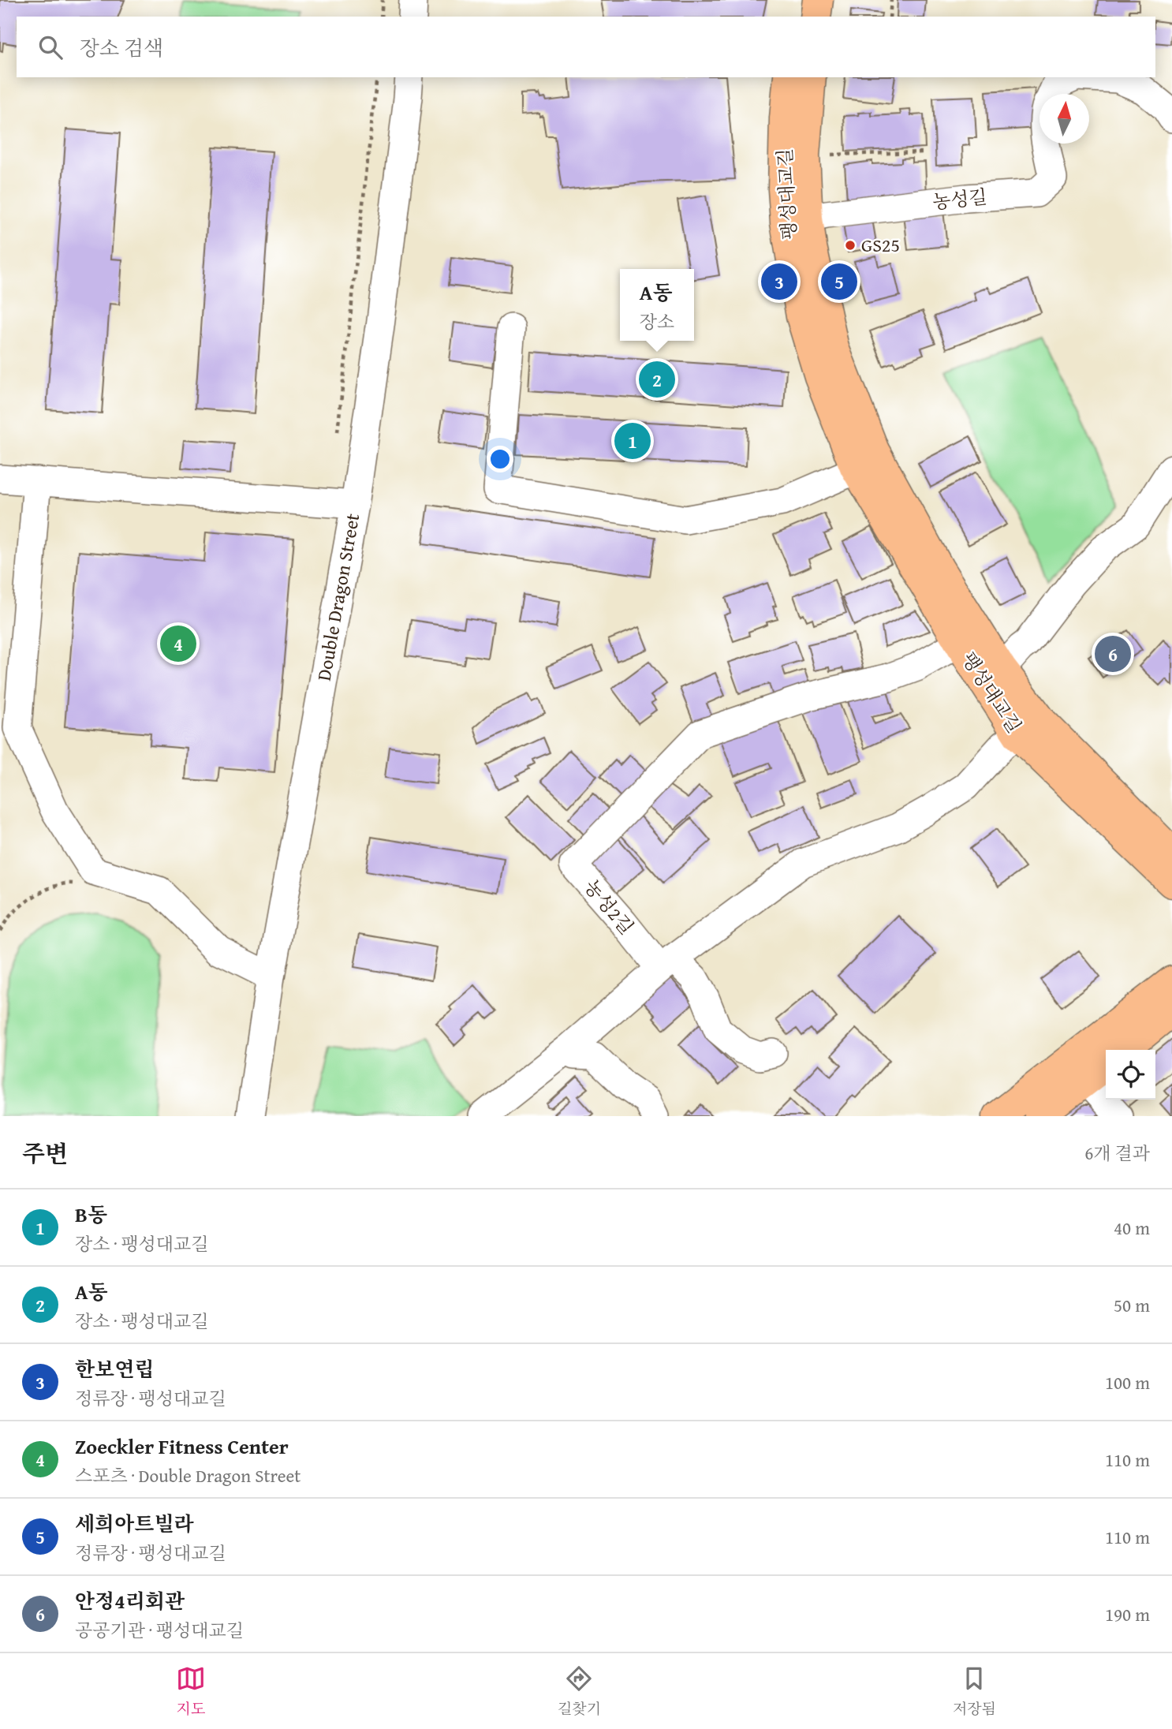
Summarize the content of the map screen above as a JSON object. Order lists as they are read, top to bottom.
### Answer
{
  "streets": {
    "main road": ["팽성대교길"],
    "street": ["농성길", "Double Dragon Street", "농성2길"]
  },
  "crossings": [
    ["팽성대교길", "농성길"],
    ["팽성대교길", "농성2길"]
  ],
  "places": ["GS25"],
  "north": "top",
  "page": {
    "search": "장소 검색",
    "pins": [
      "3",
      "5",
      "2",
      "1",
      "4",
      "6"
    ],
    "popup": ["A동", "장소"],
    "heading": ["주변", "6개 결과"],
    "list": [
      {
        "mark": "1",
        "name": "B동",
        "note": "장소 · 팽성대교길",
        "value": "40 m"
      },
      {
        "mark": "2",
        "name": "A동",
        "note": "장소 · 팽성대교길",
        "value": "50 m"
      },
      {
        "mark": "3",
        "name": "한보연립",
        "note": "정류장 · 팽성대교길",
        "value": "100 m"
      },
      {
        "mark": "4",
        "name": "Zoeckler Fitness Center",
        "note": "스포츠 · Double Dragon Street",
        "value": "110 m"
      },
      {
        "mark": "5",
        "name": "세희아트빌라",
        "note": "정류장 · 팽성대교길",
        "value": "110 m"
      },
      {
        "mark": "6",
        "name": "안정4리회관",
        "note": "공공기관 · 팽성대교길",
        "value": "190 m"
      }
    ],
    "nav": ["지도", "길찾기", "저장됨"]
  }
}
